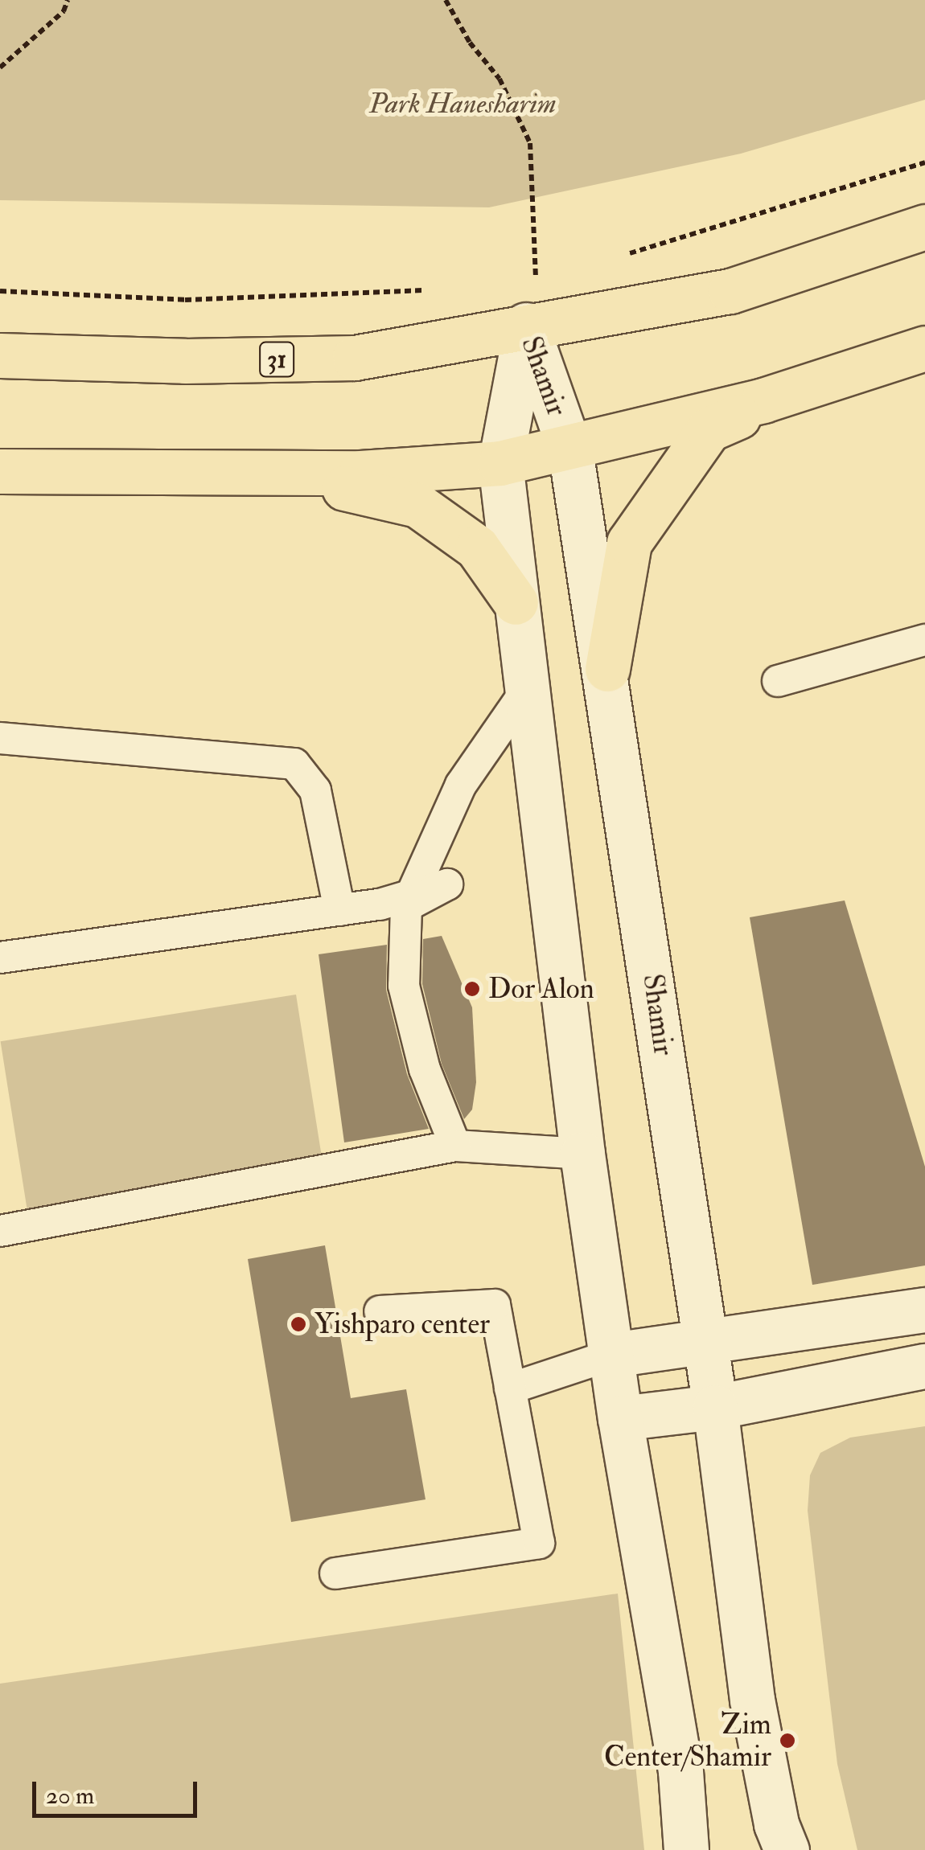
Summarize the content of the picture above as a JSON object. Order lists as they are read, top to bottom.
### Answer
{
  "streets": {
    "highway": ["31"],
    "street": ["Shamir"]
  },
  "crossings": [
    ["31", "Shamir"]
  ],
  "parks": ["Park Hanesharim"],
  "places": ["Dor Alon", "Yishparo center", "Zim Center/Shamir"],
  "scale_bar": "20 m"
}
